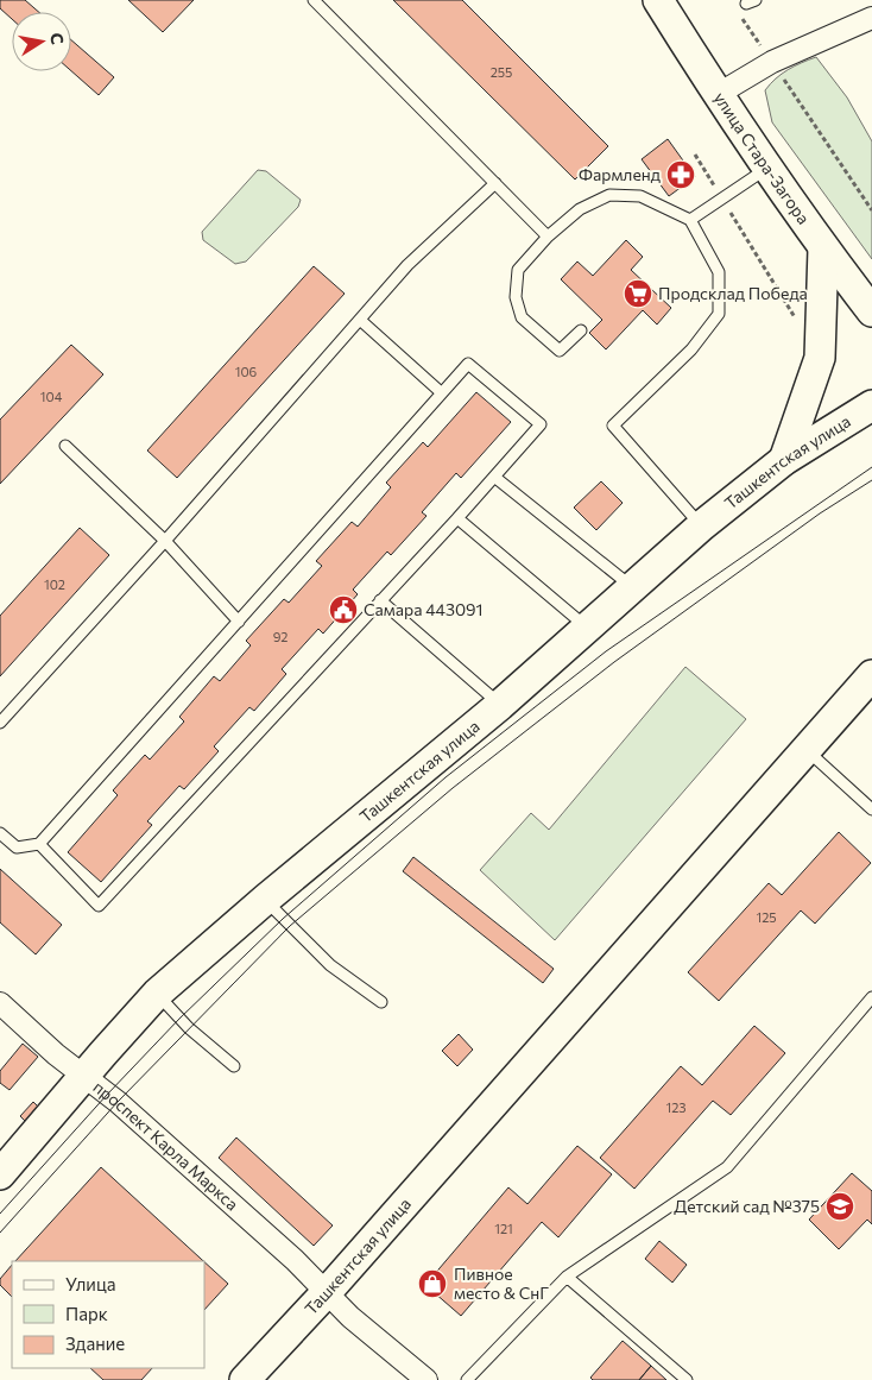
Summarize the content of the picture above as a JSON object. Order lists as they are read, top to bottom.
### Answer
{
  "streets": {
    "main road": ["улица Стара-Загора", "Ташкентская улица"],
    "street": ["проспект Карла Маркса"]
  },
  "crossings": [
    ["Ташкентская улица", "проспект Карла Маркса"]
  ],
  "places": {
    "pharmacy": ["Фармленд"],
    "supermarket": ["Продсклад Победа"],
    "public building": ["Самара 443091"],
    "school or university": ["Детский сад №375"],
    "shop": ["Пивное место & СнГ"]
  },
  "house_numbers": [
    "255",
    "106",
    "104",
    "102",
    "92",
    "125",
    "123",
    "121"
  ],
  "legend": ["Улица", "Парк", "Здание"],
  "north": "right"
}
